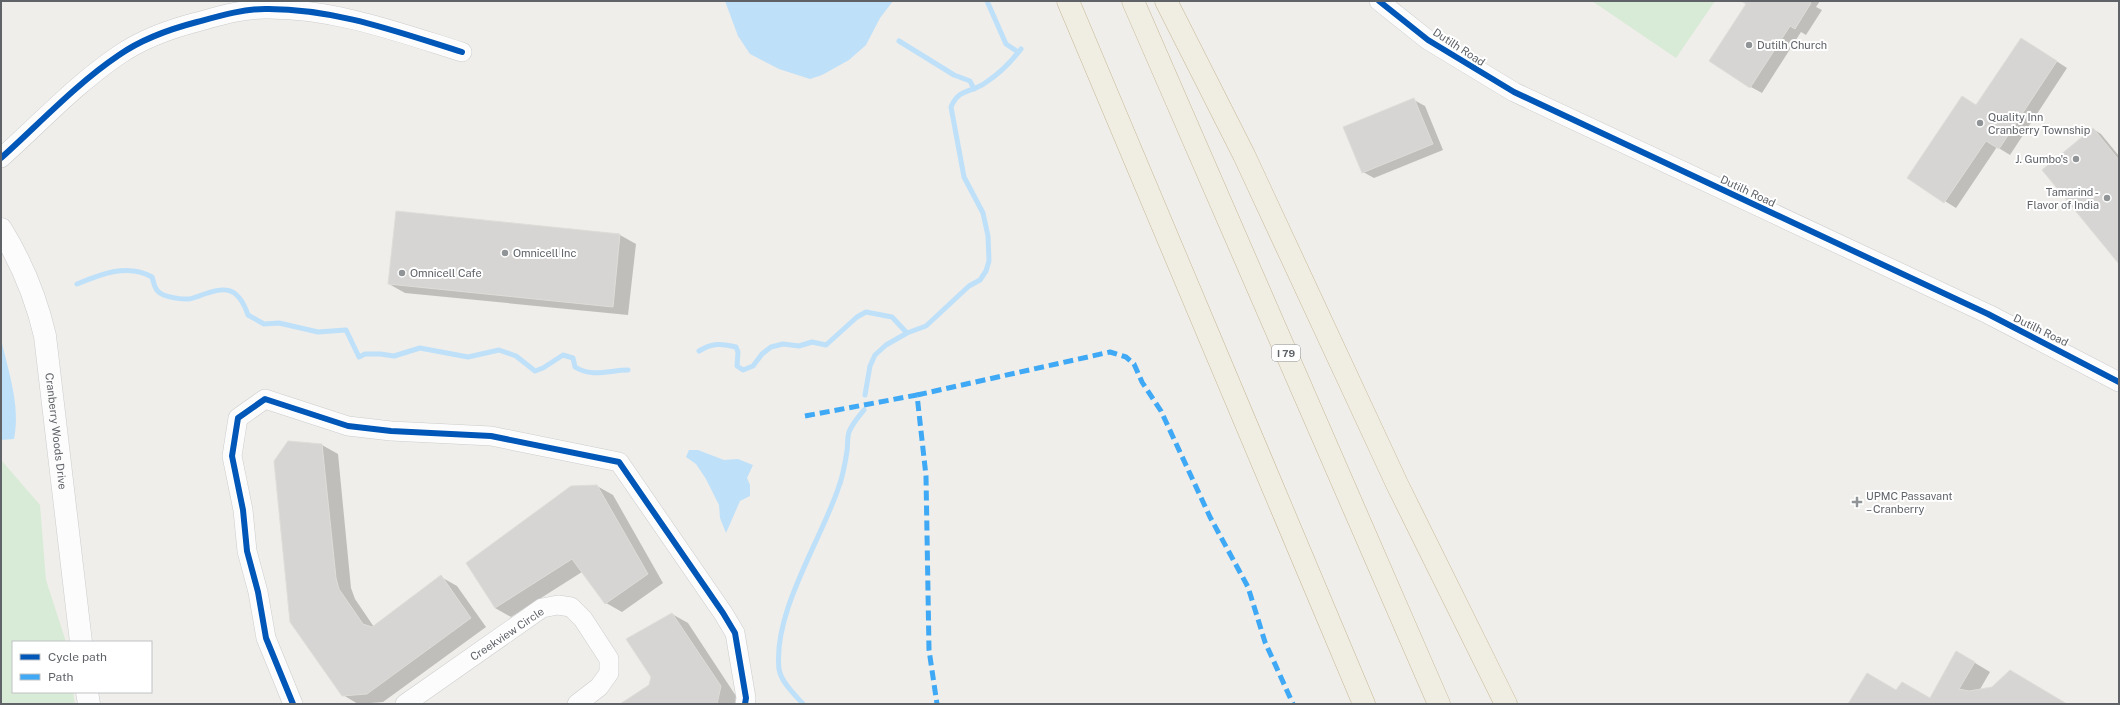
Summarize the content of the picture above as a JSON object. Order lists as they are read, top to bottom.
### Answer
{
  "streets": {
    "highway": ["I 79"],
    "street": ["Dutilh Road", "Cranberry Woods Drive", "Creekview Circle"]
  },
  "places": {
    "other": [
      "Dutilh Church",
      "Quality Inn Cranberry Township",
      "J. Gumbo's",
      "Tamarind - Flavor of India",
      "Omnicell Inc",
      "Omnicell Cafe"
    ],
    "health": ["UPMC Passavant – Cranberry"]
  },
  "legend": ["Cycle path", "Path"]
}
